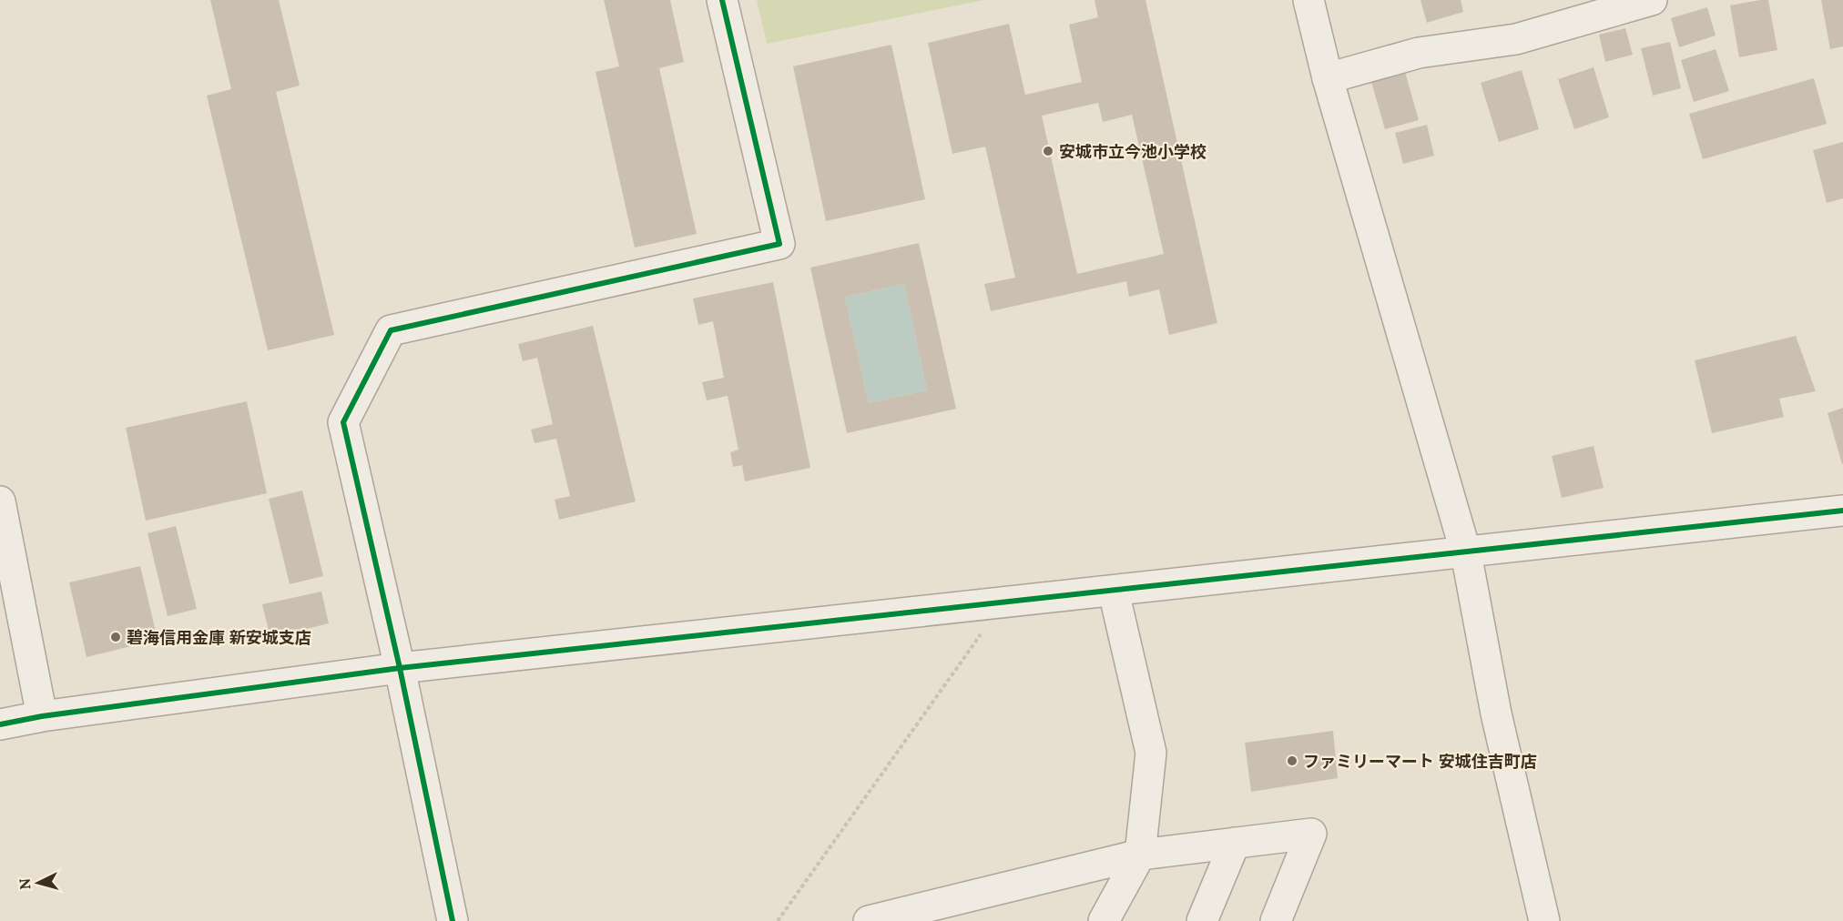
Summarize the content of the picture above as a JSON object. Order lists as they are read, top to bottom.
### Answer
{
  "places": ["安城市立今池小学校", "碧海信用金庫 新安城支店", "ファミリーマート 安城住吉町店"],
  "north": "left"
}
